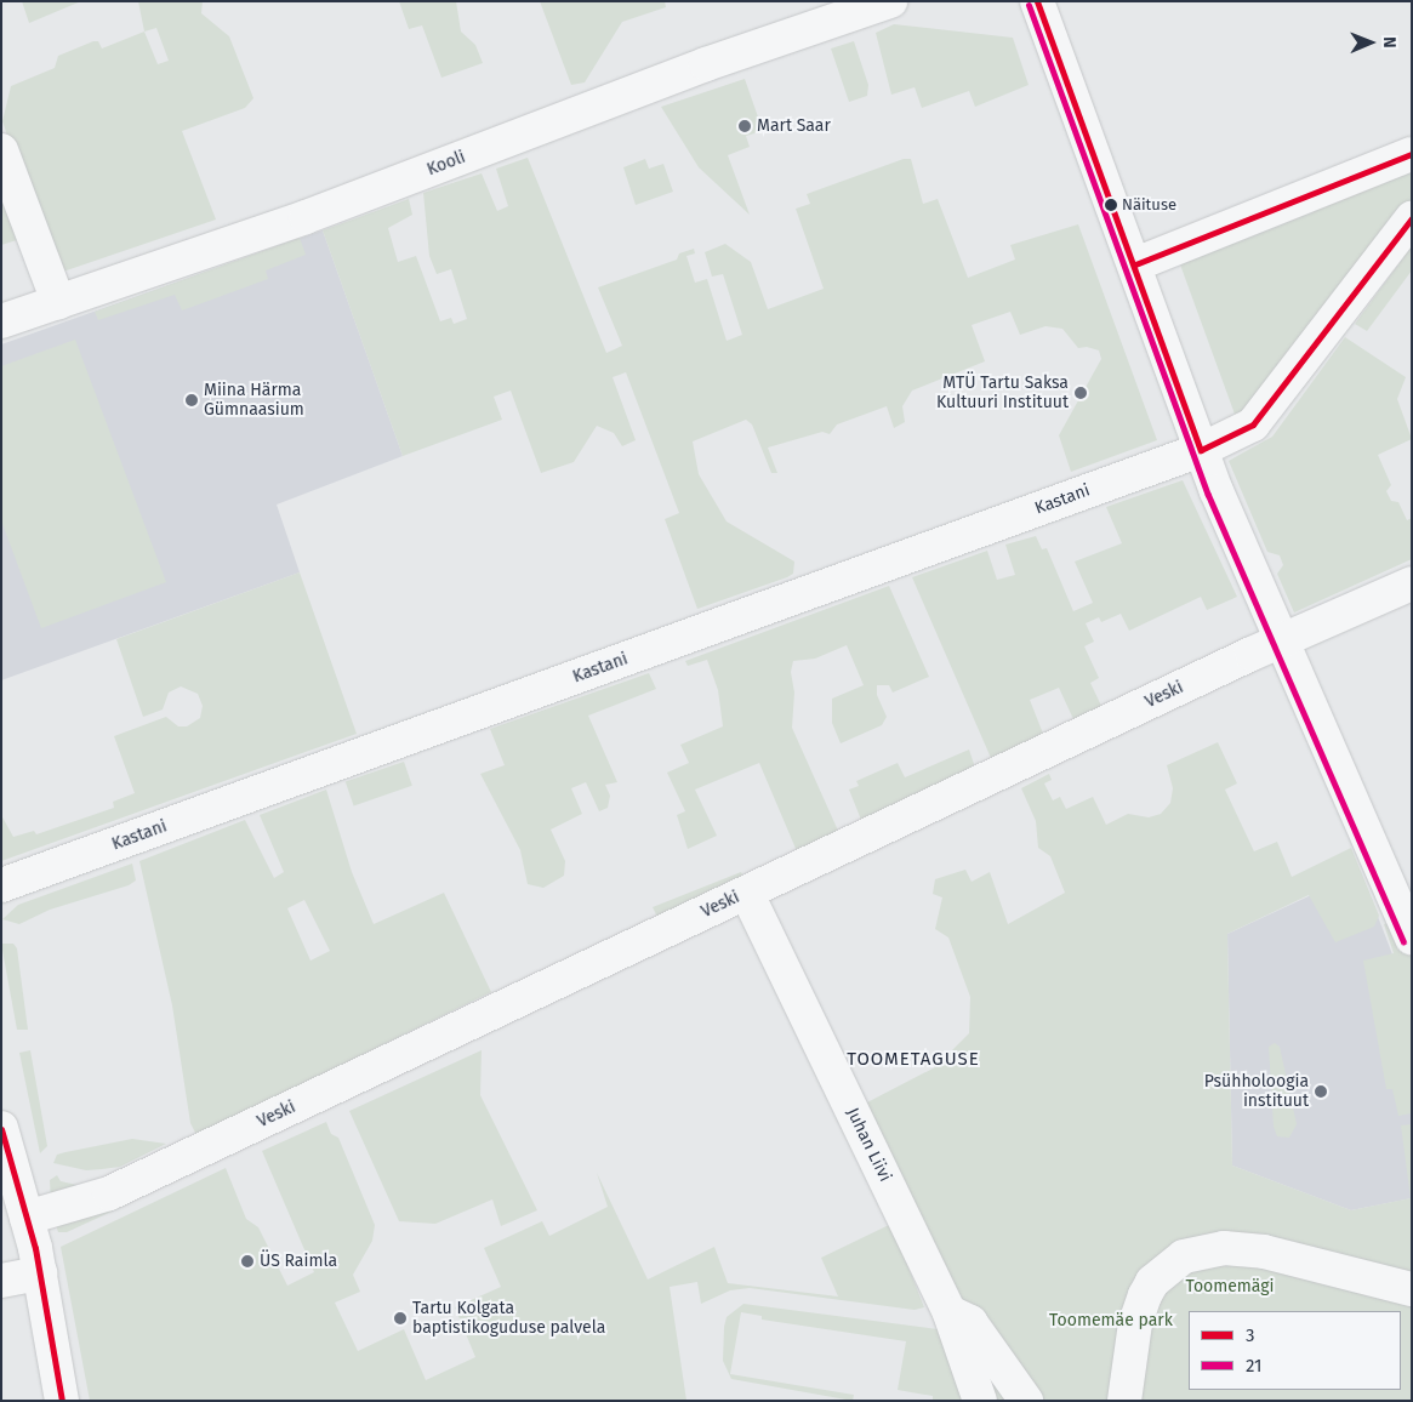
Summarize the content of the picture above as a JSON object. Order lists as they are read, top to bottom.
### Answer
{
  "streets": {
    "street": [
      "Kooli",
      "Kastani",
      "Veski",
      "Juhan Liivi"
    ]
  },
  "crossings": [
    ["Veski", "Juhan Liivi"]
  ],
  "districts": ["TOOMETAGUSE"],
  "parks": ["Toomemägi", "Toomemäe park"],
  "places": [
    "Mart Saar",
    "Näituse",
    "MTÜ Tartu Saksa Kultuuri Instituut",
    "Miina Härma Gümnaasium",
    "Psühholoogia instituut",
    "ÜS Raimla",
    "Tartu Kolgata baptistikoguduse palvela"
  ],
  "lines": ["transit line 3", "transit line 21"],
  "legend": ["3", "21"],
  "north": "right"
}
